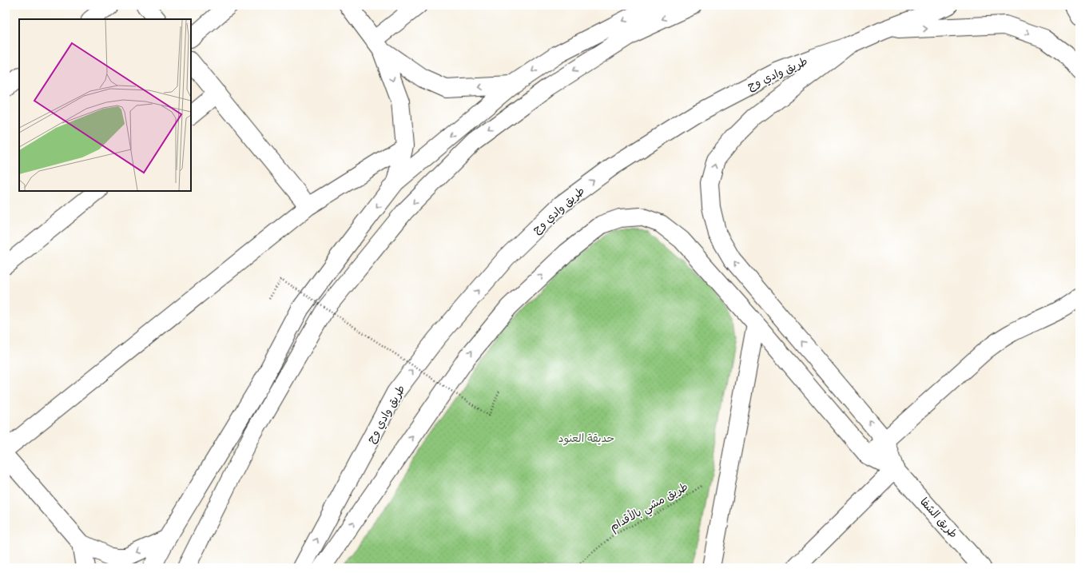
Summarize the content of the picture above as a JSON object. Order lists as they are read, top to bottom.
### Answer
{
  "streets": {
    "main road": ["طريق وادي وج", "طريق الشفا"],
    "path": ["طريق مشي بالأقدام"]
  },
  "parks": ["حديقة العنود"]
}
